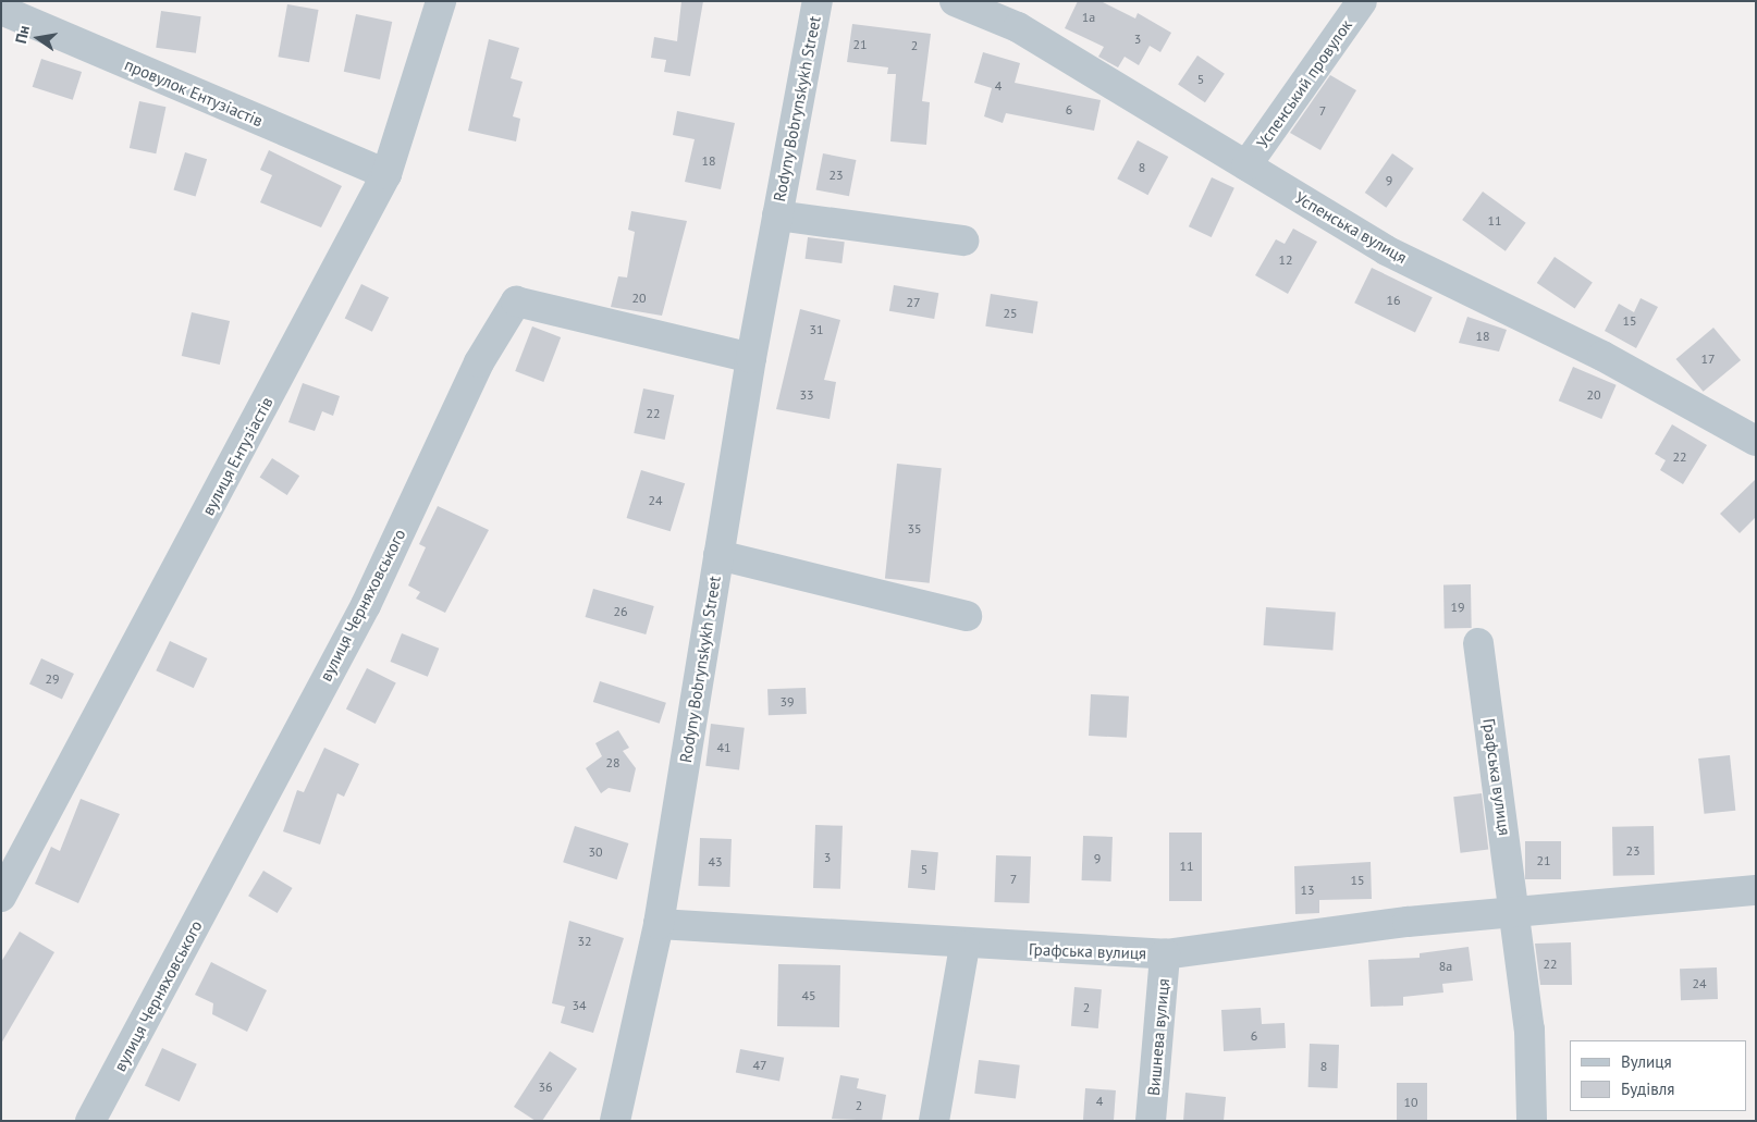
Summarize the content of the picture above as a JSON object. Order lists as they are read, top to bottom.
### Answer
{
  "streets": {
    "street": [
      "Успенський провулок",
      "провулок Ентузіастів",
      "Rodyny Bobrynskykh Street",
      "Успенська вулиця",
      "вулиця Ентузіастів",
      "вулиця Черняховського",
      "Графська вулиця",
      "Вишнева вулиця"
    ]
  },
  "crossings": [
    ["Успенський провулок", "Успенська вулиця"],
    ["провулок Ентузіастів", "вулиця Ентузіастів"],
    ["Rodyny Bobrynskykh Street", "вулиця Черняховського"],
    ["Rodyny Bobrynskykh Street", "Графська вулиця"],
    ["Графська вулиця", "Вишнева вулиця"]
  ],
  "house_numbers": [
    "1а",
    "3",
    "21",
    "2",
    "5",
    "4",
    "6",
    "7",
    "18",
    "8",
    "23",
    "9",
    "11",
    "12",
    "20",
    "16",
    "27",
    "25",
    "15",
    "31",
    "18",
    "17",
    "33",
    "20",
    "22",
    "22",
    "24",
    "35",
    "19",
    "26",
    "29",
    "39",
    "41",
    "28",
    "23",
    "30",
    "3",
    "9",
    "21",
    "43",
    "11",
    "5",
    "7",
    "15",
    "13",
    "32",
    "22",
    "8а",
    "24",
    "45",
    "34",
    "2",
    "6",
    "47",
    "8",
    "36",
    "4",
    "10",
    "2"
  ],
  "legend": ["Вулиця", "Будівля"],
  "north": "left"
}
